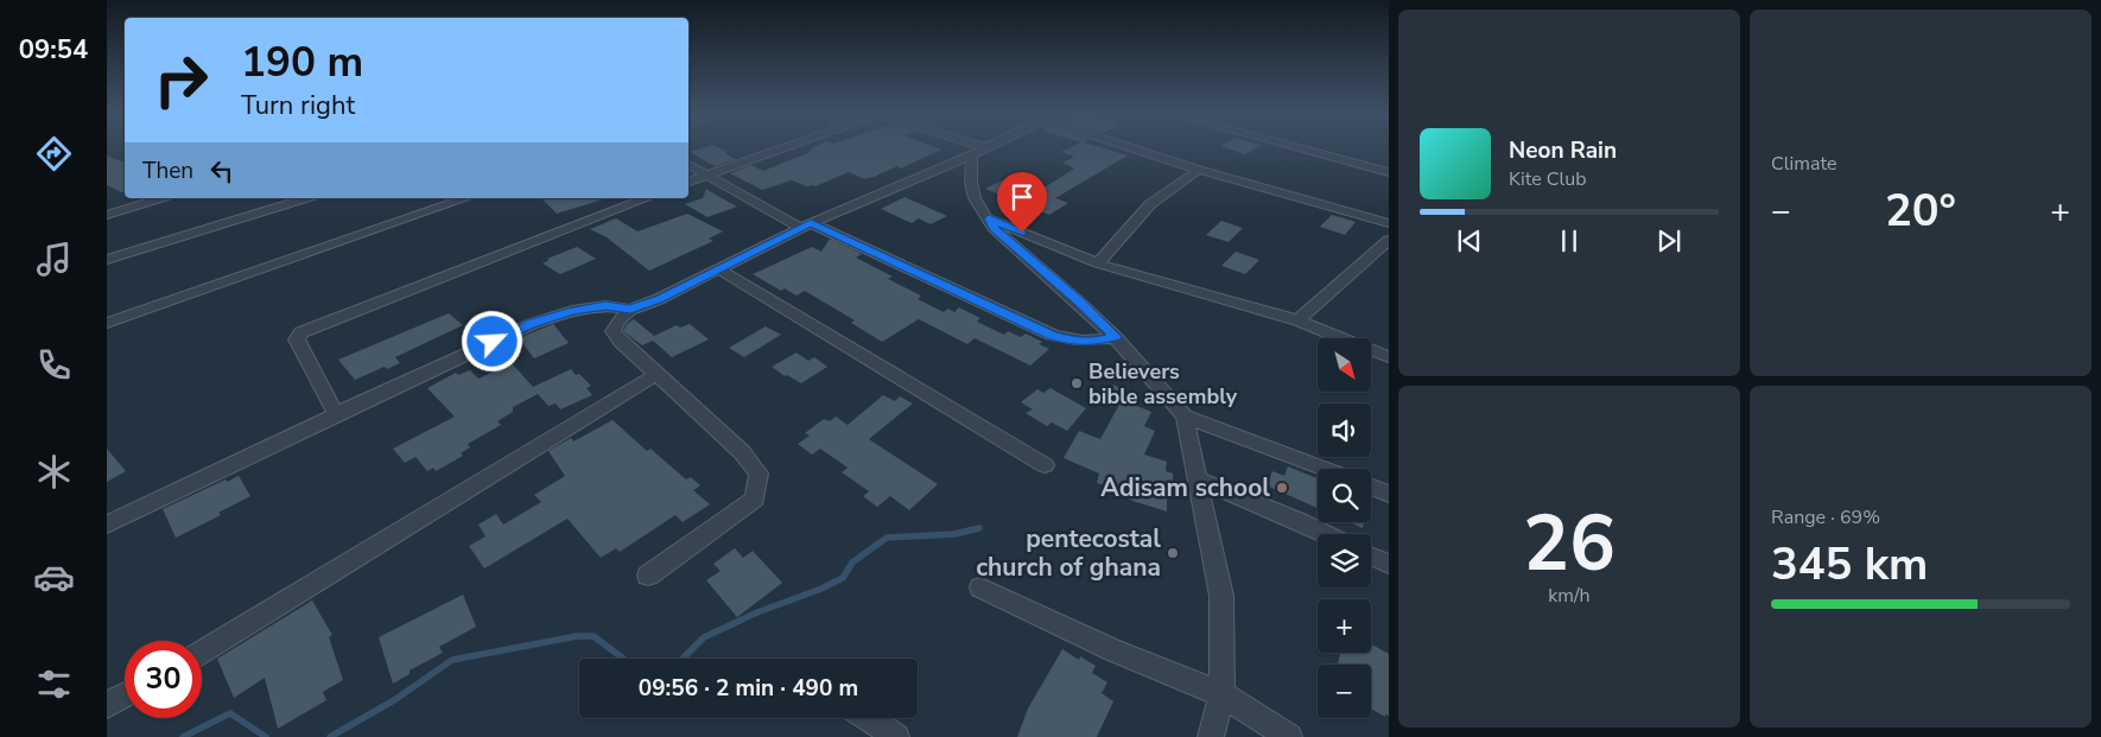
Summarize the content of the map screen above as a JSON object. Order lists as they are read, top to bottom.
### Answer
{
  "places": ["Believers bible assembly", "Adisam school", "pentecostal church of ghana"],
  "north": "bottom right",
  "page": {
    "tabs": "09:54",
    "tile": [
      "Climate",
      ["26", "km/h"],
      ["Range · 69%", "345 km"]
    ],
    "turn": ["190 m", "Turn right"],
    "song": ["Neon Rain", "Kite Club"],
    "then": "Then",
    "heat": ["−", "20°", "+"],
    "map_buttons": ["+", "−"],
    "limit": "30",
    "trip": "09:56 · 2 min · 490 m"
  }
}
